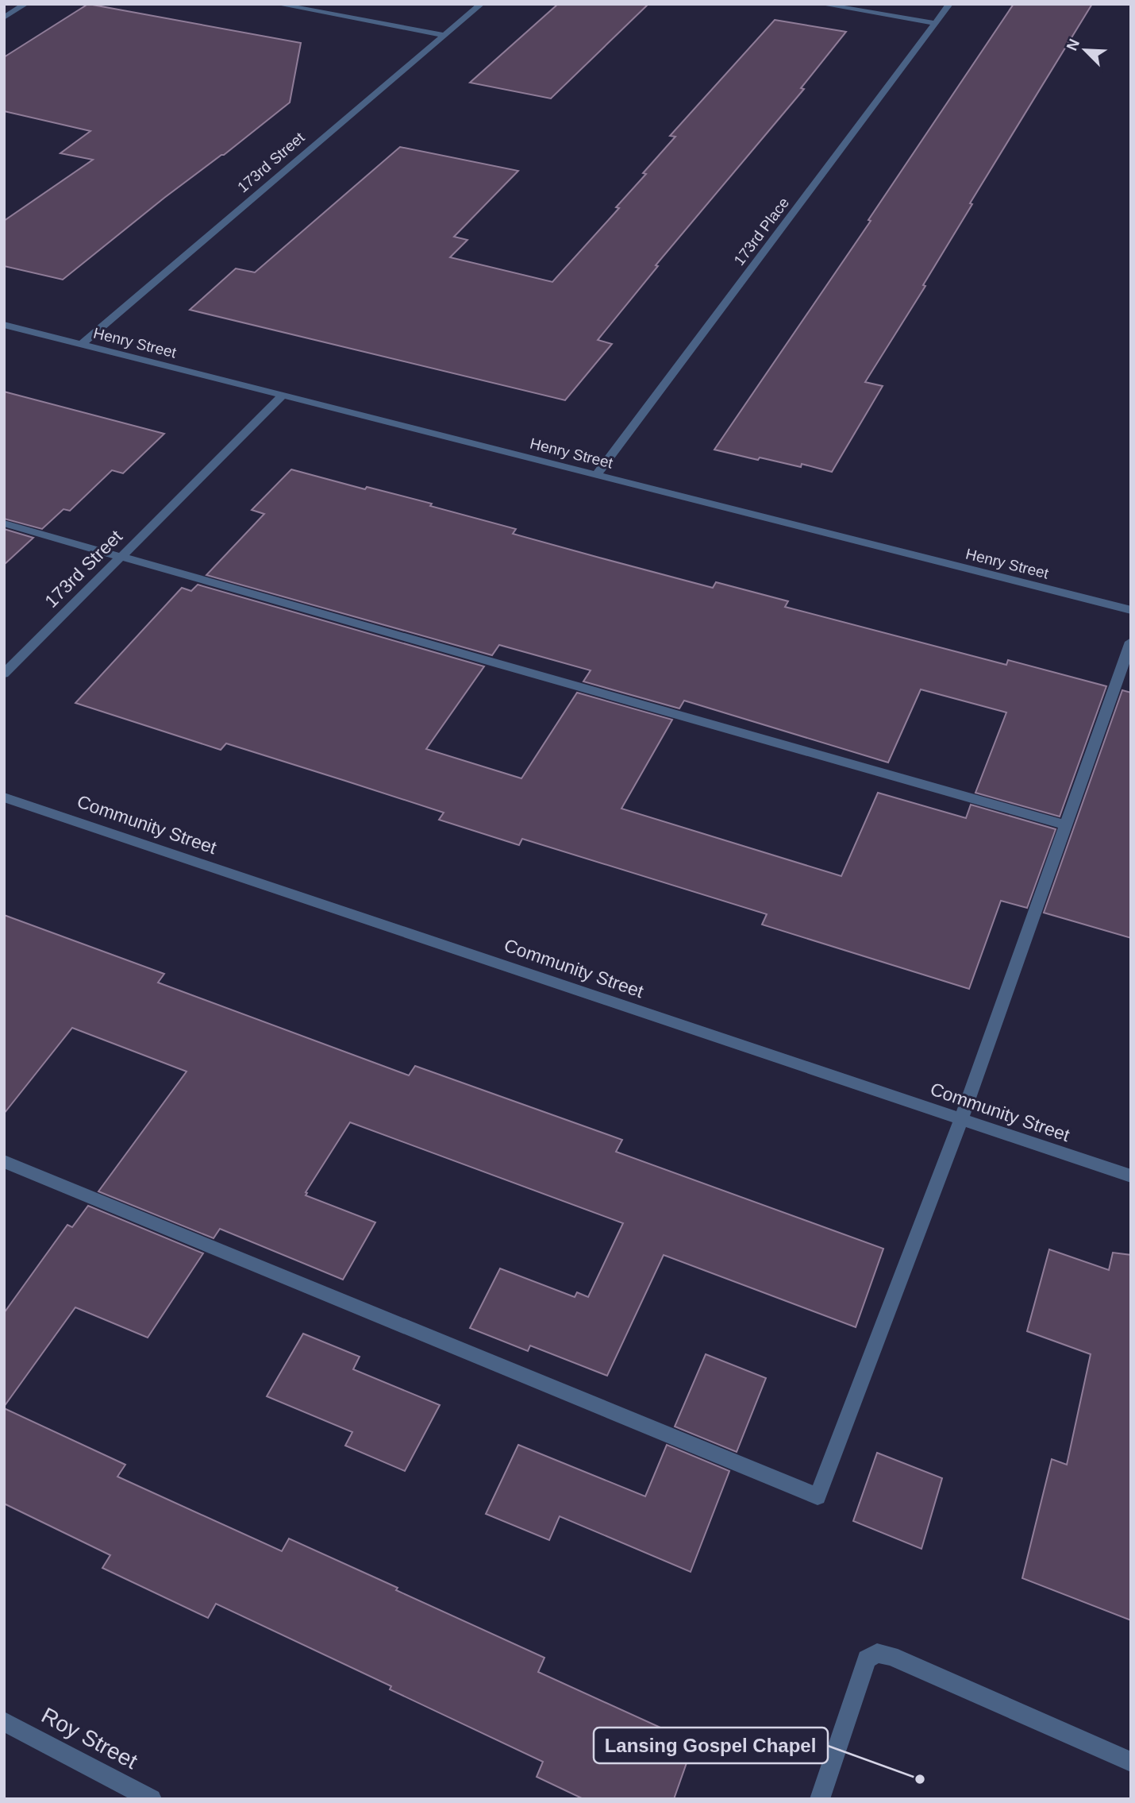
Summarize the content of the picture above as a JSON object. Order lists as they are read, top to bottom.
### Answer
{
  "streets": {
    "street": [
      "173rd Street",
      "173rd Place",
      "Henry Street",
      "Community Street",
      "Roy Street"
    ]
  },
  "crossings": [
    ["173rd Street", "Henry Street"],
    ["173rd Place", "Henry Street"]
  ],
  "places": ["Lansing Gospel Chapel"],
  "north": "top left"
}
